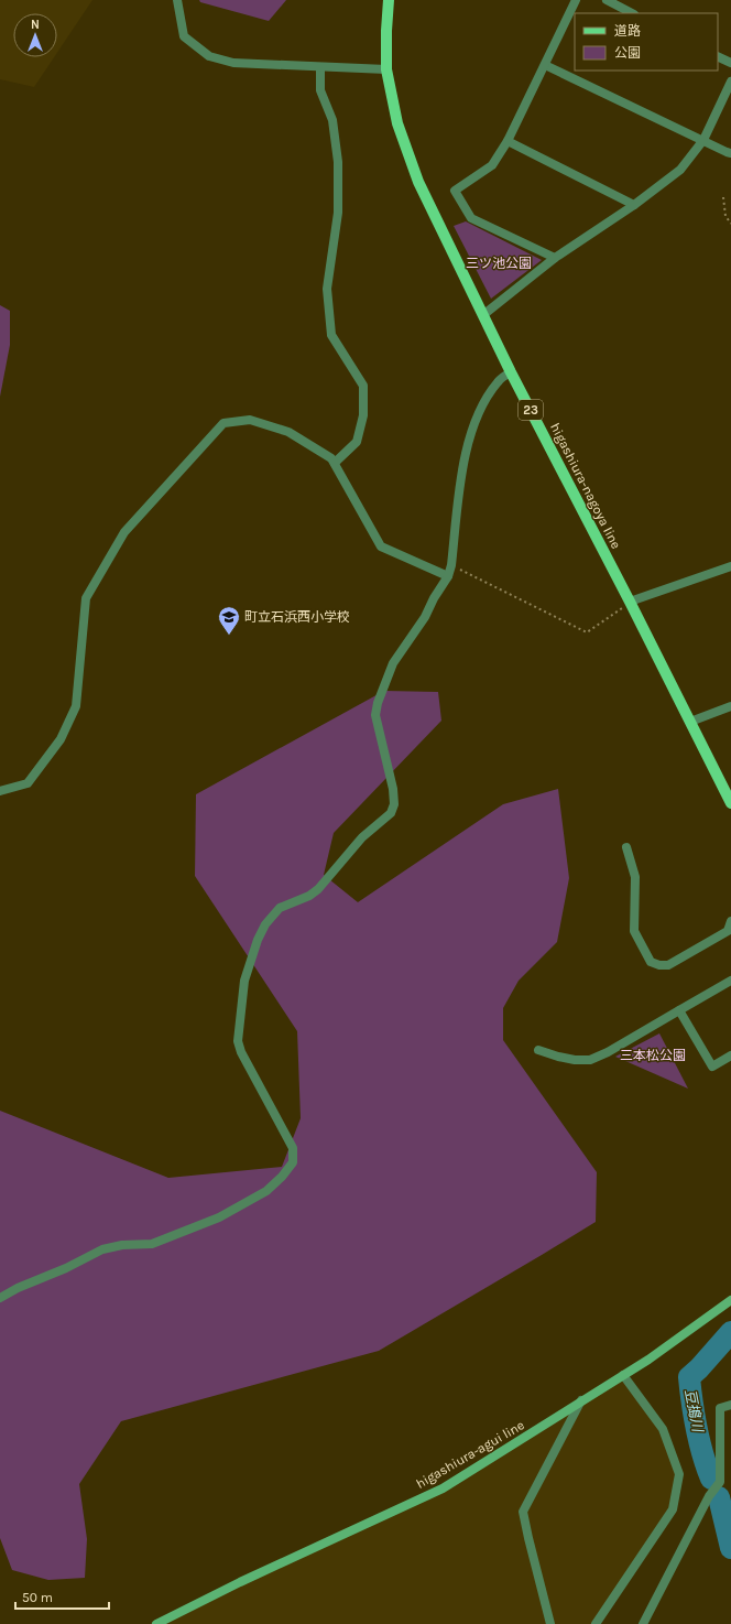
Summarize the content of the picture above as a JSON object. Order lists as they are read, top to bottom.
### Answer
{
  "streets": {
    "main road": ["23", "higashiura-nagoya line", "higashiura-agui line"]
  },
  "water": ["豆搗川"],
  "parks": ["三ツ池公園", "三本松公園"],
  "places": {
    "school or university": ["町立石浜西小学校"]
  },
  "legend": ["道路", "公園"],
  "scale_bar": "50 m",
  "north": "top"
}
